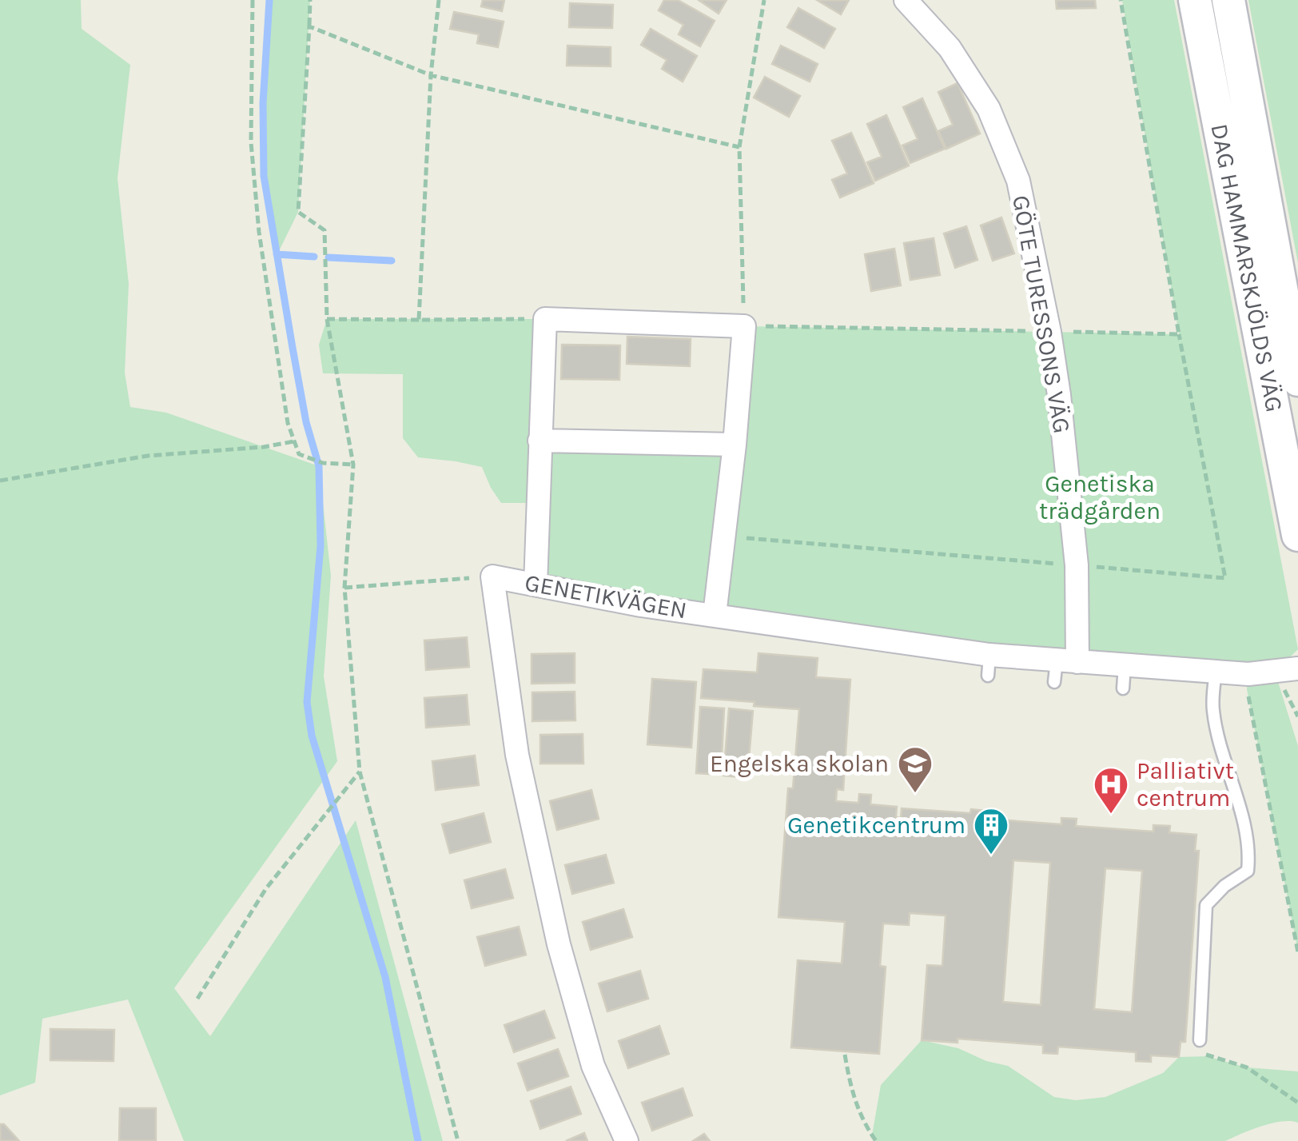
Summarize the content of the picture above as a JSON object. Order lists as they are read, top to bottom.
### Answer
{
  "streets": {
    "main road": ["DAG HAMMARSKJÖLDS VÄG"],
    "street": ["GÖTE TURESSONS VÄG", "GENETIKVÄGEN"]
  },
  "crossings": [
    ["GÖTE TURESSONS VÄG", "GENETIKVÄGEN"]
  ],
  "parks": ["Genetiska trädgården"],
  "places": {
    "school or university": ["Engelska skolan"],
    "hospital": ["Palliativt centrum"],
    "building": ["Genetikcentrum"]
  }
}
